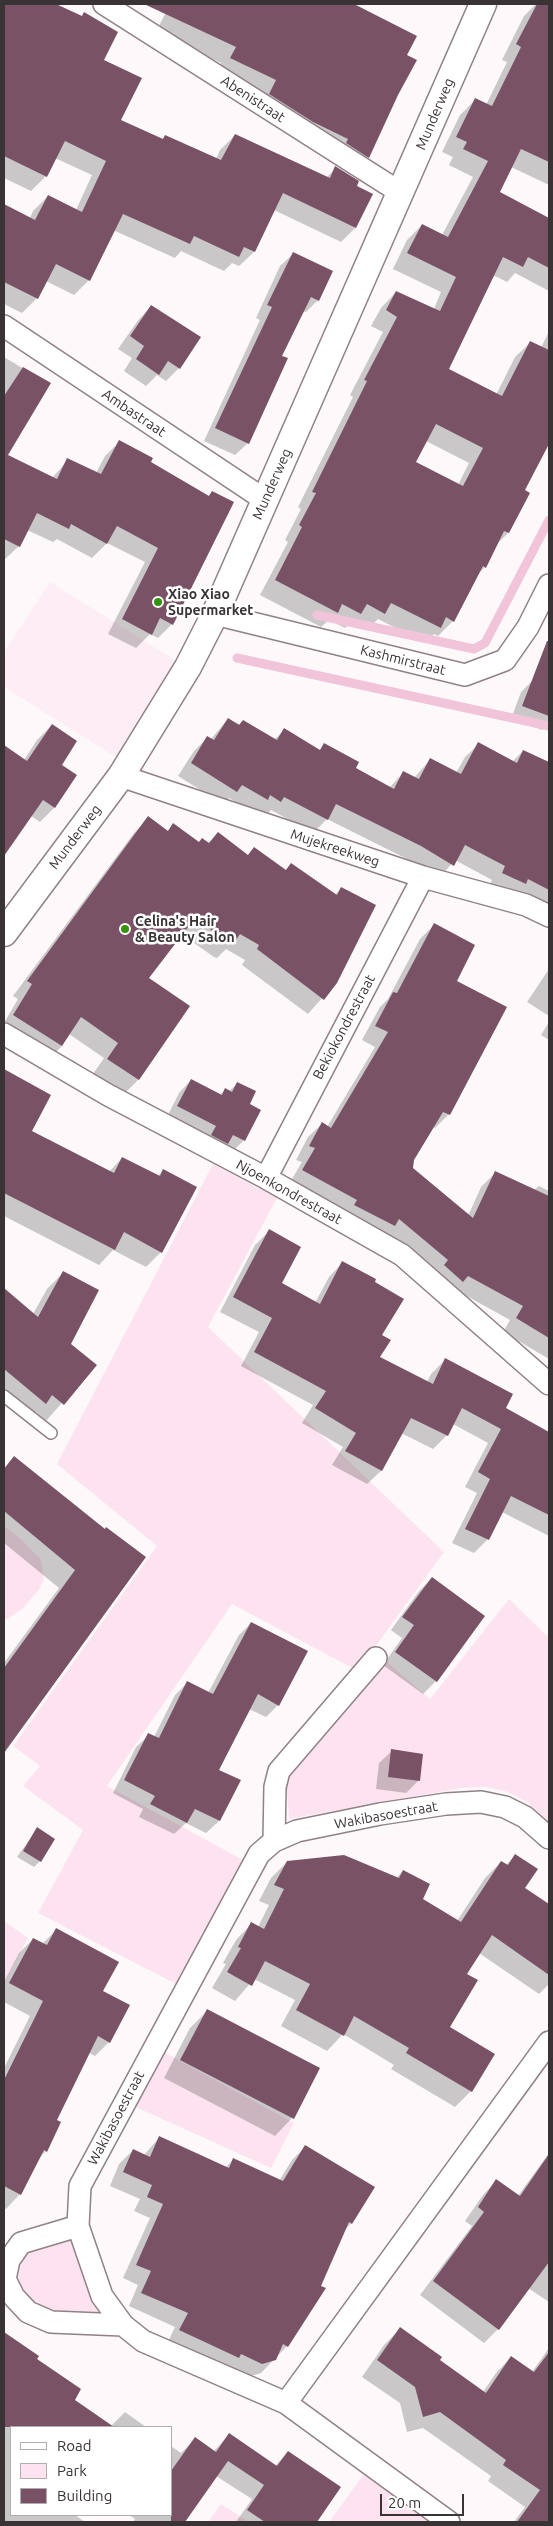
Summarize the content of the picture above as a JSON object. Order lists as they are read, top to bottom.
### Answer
{
  "streets": {
    "street": [
      "Abenistraat",
      "Munderweg",
      "Ambastraat",
      "Kashmirstraat",
      "Mujekreekweg",
      "Bekiokondrestraat",
      "Njoenkondrestraat",
      "Wakibasoestraat"
    ]
  },
  "crossings": [
    ["Abenistraat", "Munderweg"],
    ["Munderweg", "Ambastraat"],
    ["Munderweg", "Kashmirstraat"],
    ["Munderweg", "Mujekreekweg"],
    ["Mujekreekweg", "Bekiokondrestraat"],
    ["Bekiokondrestraat", "Njoenkondrestraat"]
  ],
  "places": ["Xiao Xiao Supermarket", "Celina's Hair & Beauty Salon"],
  "legend": ["Road", "Park", "Building"],
  "scale_bar": "20 m"
}
